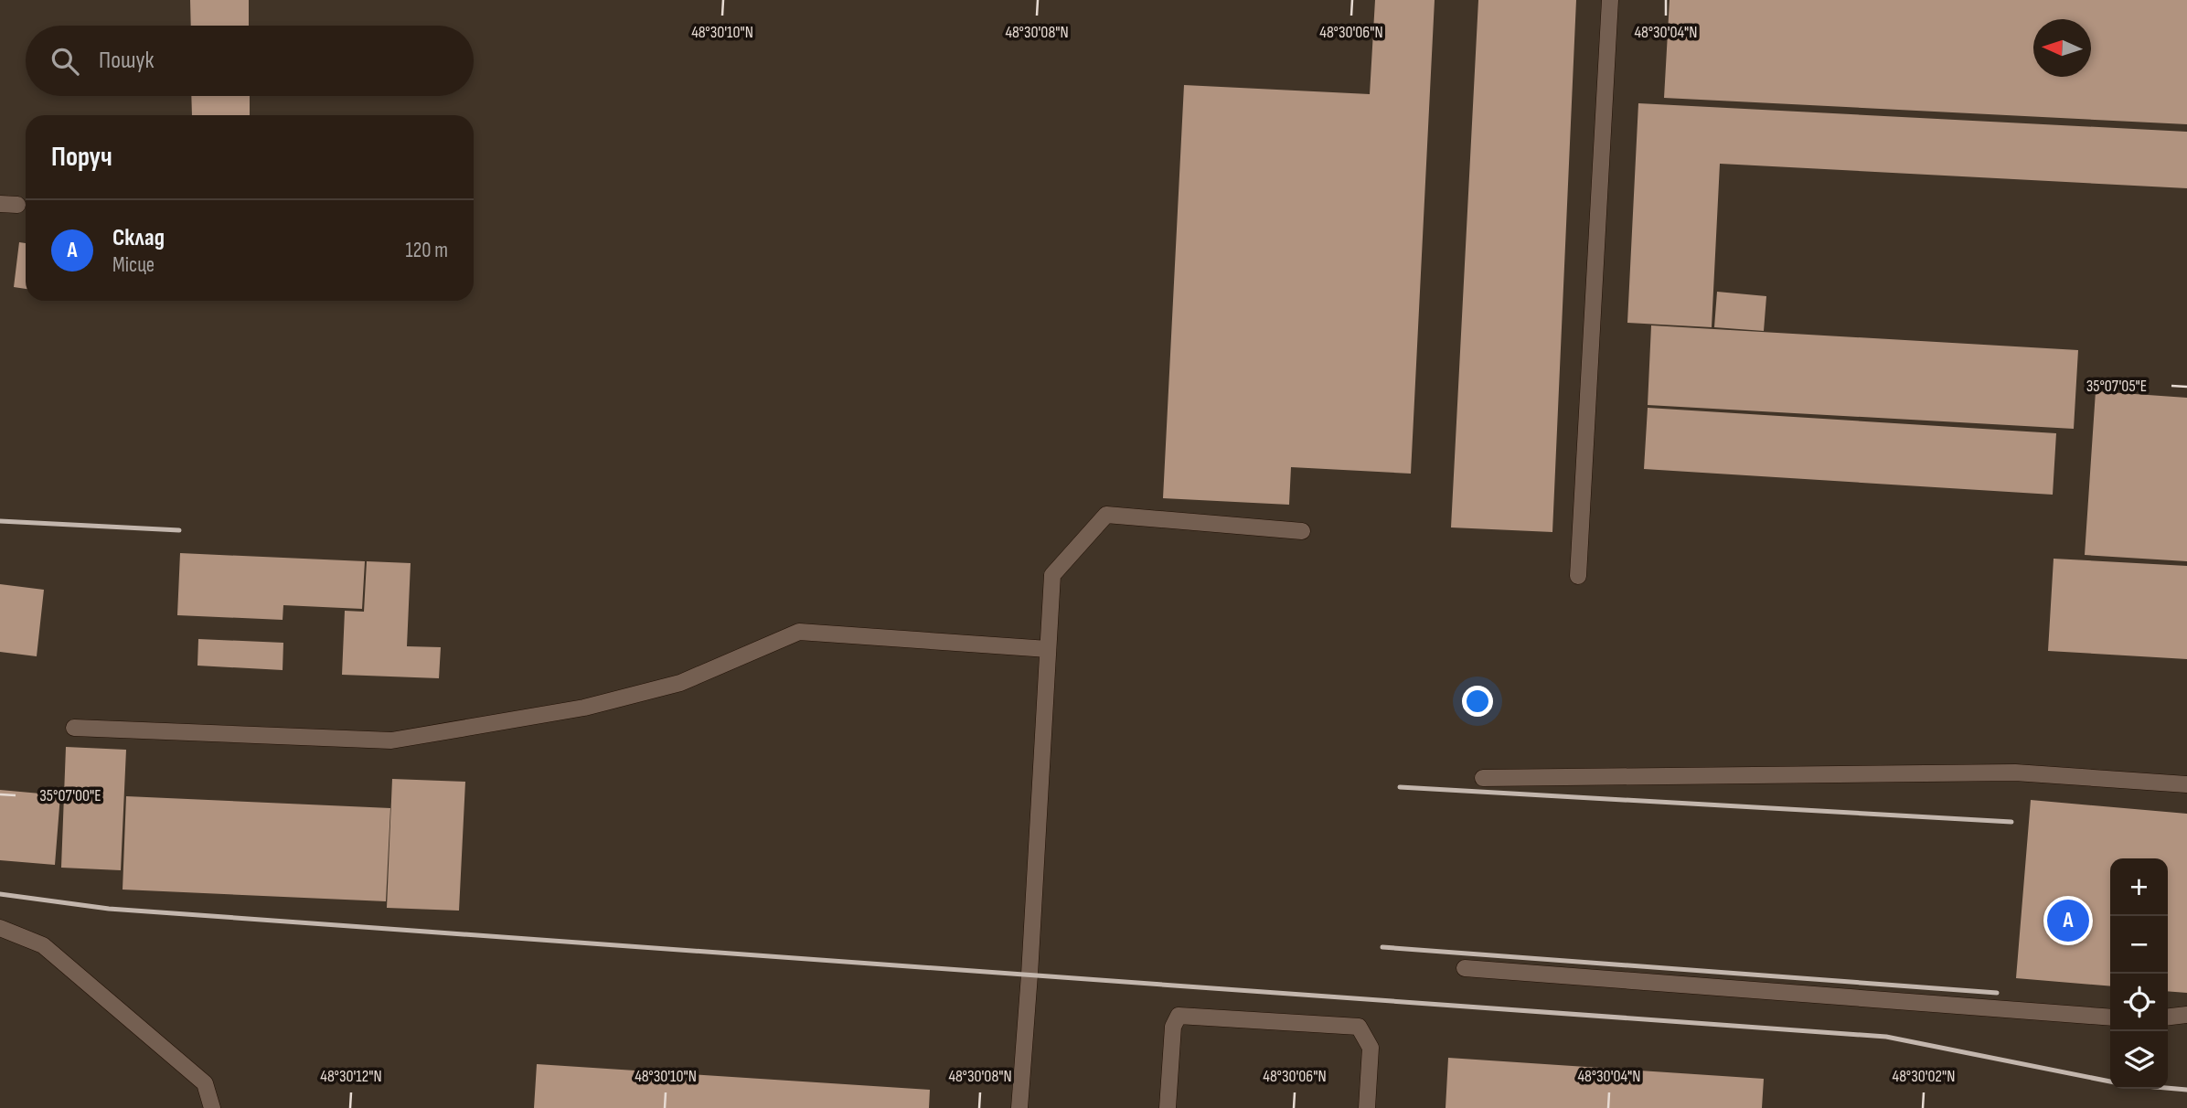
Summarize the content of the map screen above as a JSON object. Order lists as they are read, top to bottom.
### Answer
{
  "north": "left",
  "page": {
    "search": "Пошук",
    "heading": "Поруч",
    "list": [
      {
        "mark": "A",
        "name": "Склад",
        "note": "Місце",
        "value": "120 m"
      }
    ],
    "map_buttons": ["+", "−"],
    "pins": "A"
  },
  "coordinates": [
    "48°30'10\"N",
    "48°30'08\"N",
    "48°30'06\"N",
    "48°30'04\"N",
    "35°07'05\"E",
    "35°07'00\"E",
    "48°30'12\"N",
    "48°30'02\"N"
  ]
}
